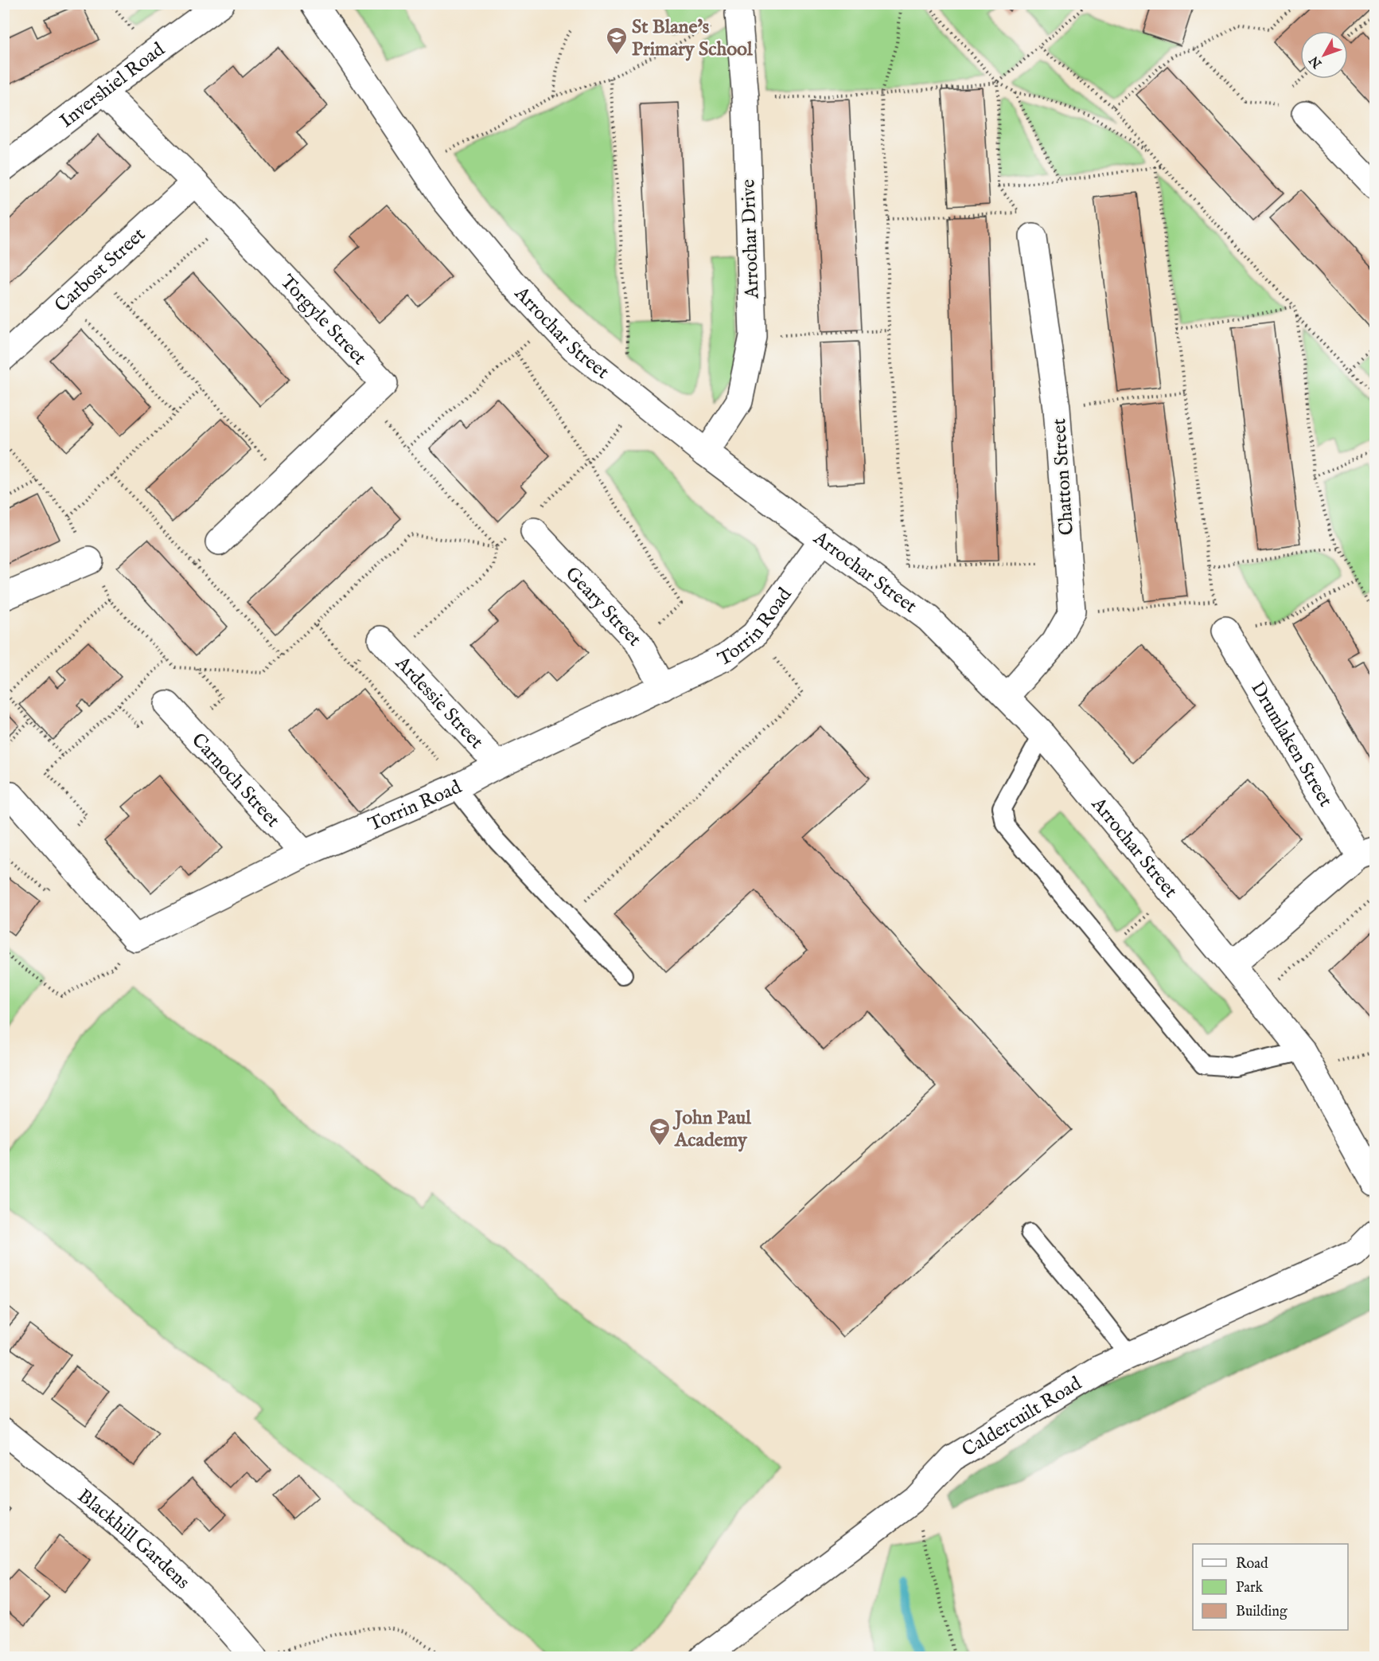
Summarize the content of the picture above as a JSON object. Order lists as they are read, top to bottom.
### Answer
{
  "streets": {
    "street": [
      "Invershiel Road",
      "Arrochar Drive",
      "Carbost Street",
      "Torgyle Street",
      "Arrochar Street",
      "Chatton Street",
      "Geary Street",
      "Torrin Road",
      "Ardessie Street",
      "Drumlaken Street",
      "Carnoch Street",
      "Caldercuilt Road",
      "Blackhill Gardens"
    ]
  },
  "crossings": [
    ["Invershiel Road", "Torgyle Street"],
    ["Arrochar Drive", "Arrochar Street"],
    ["Carbost Street", "Torgyle Street"],
    ["Arrochar Street", "Torrin Road"],
    ["Arrochar Street", "Drumlaken Street"],
    ["Geary Street", "Torrin Road"],
    ["Torrin Road", "Ardessie Street"],
    ["Torrin Road", "Carnoch Street"]
  ],
  "places": {
    "school or university": ["St Blane's Primary School", "John Paul Academy"]
  },
  "legend": ["Road", "Park", "Building"],
  "north": "bottom left"
}
